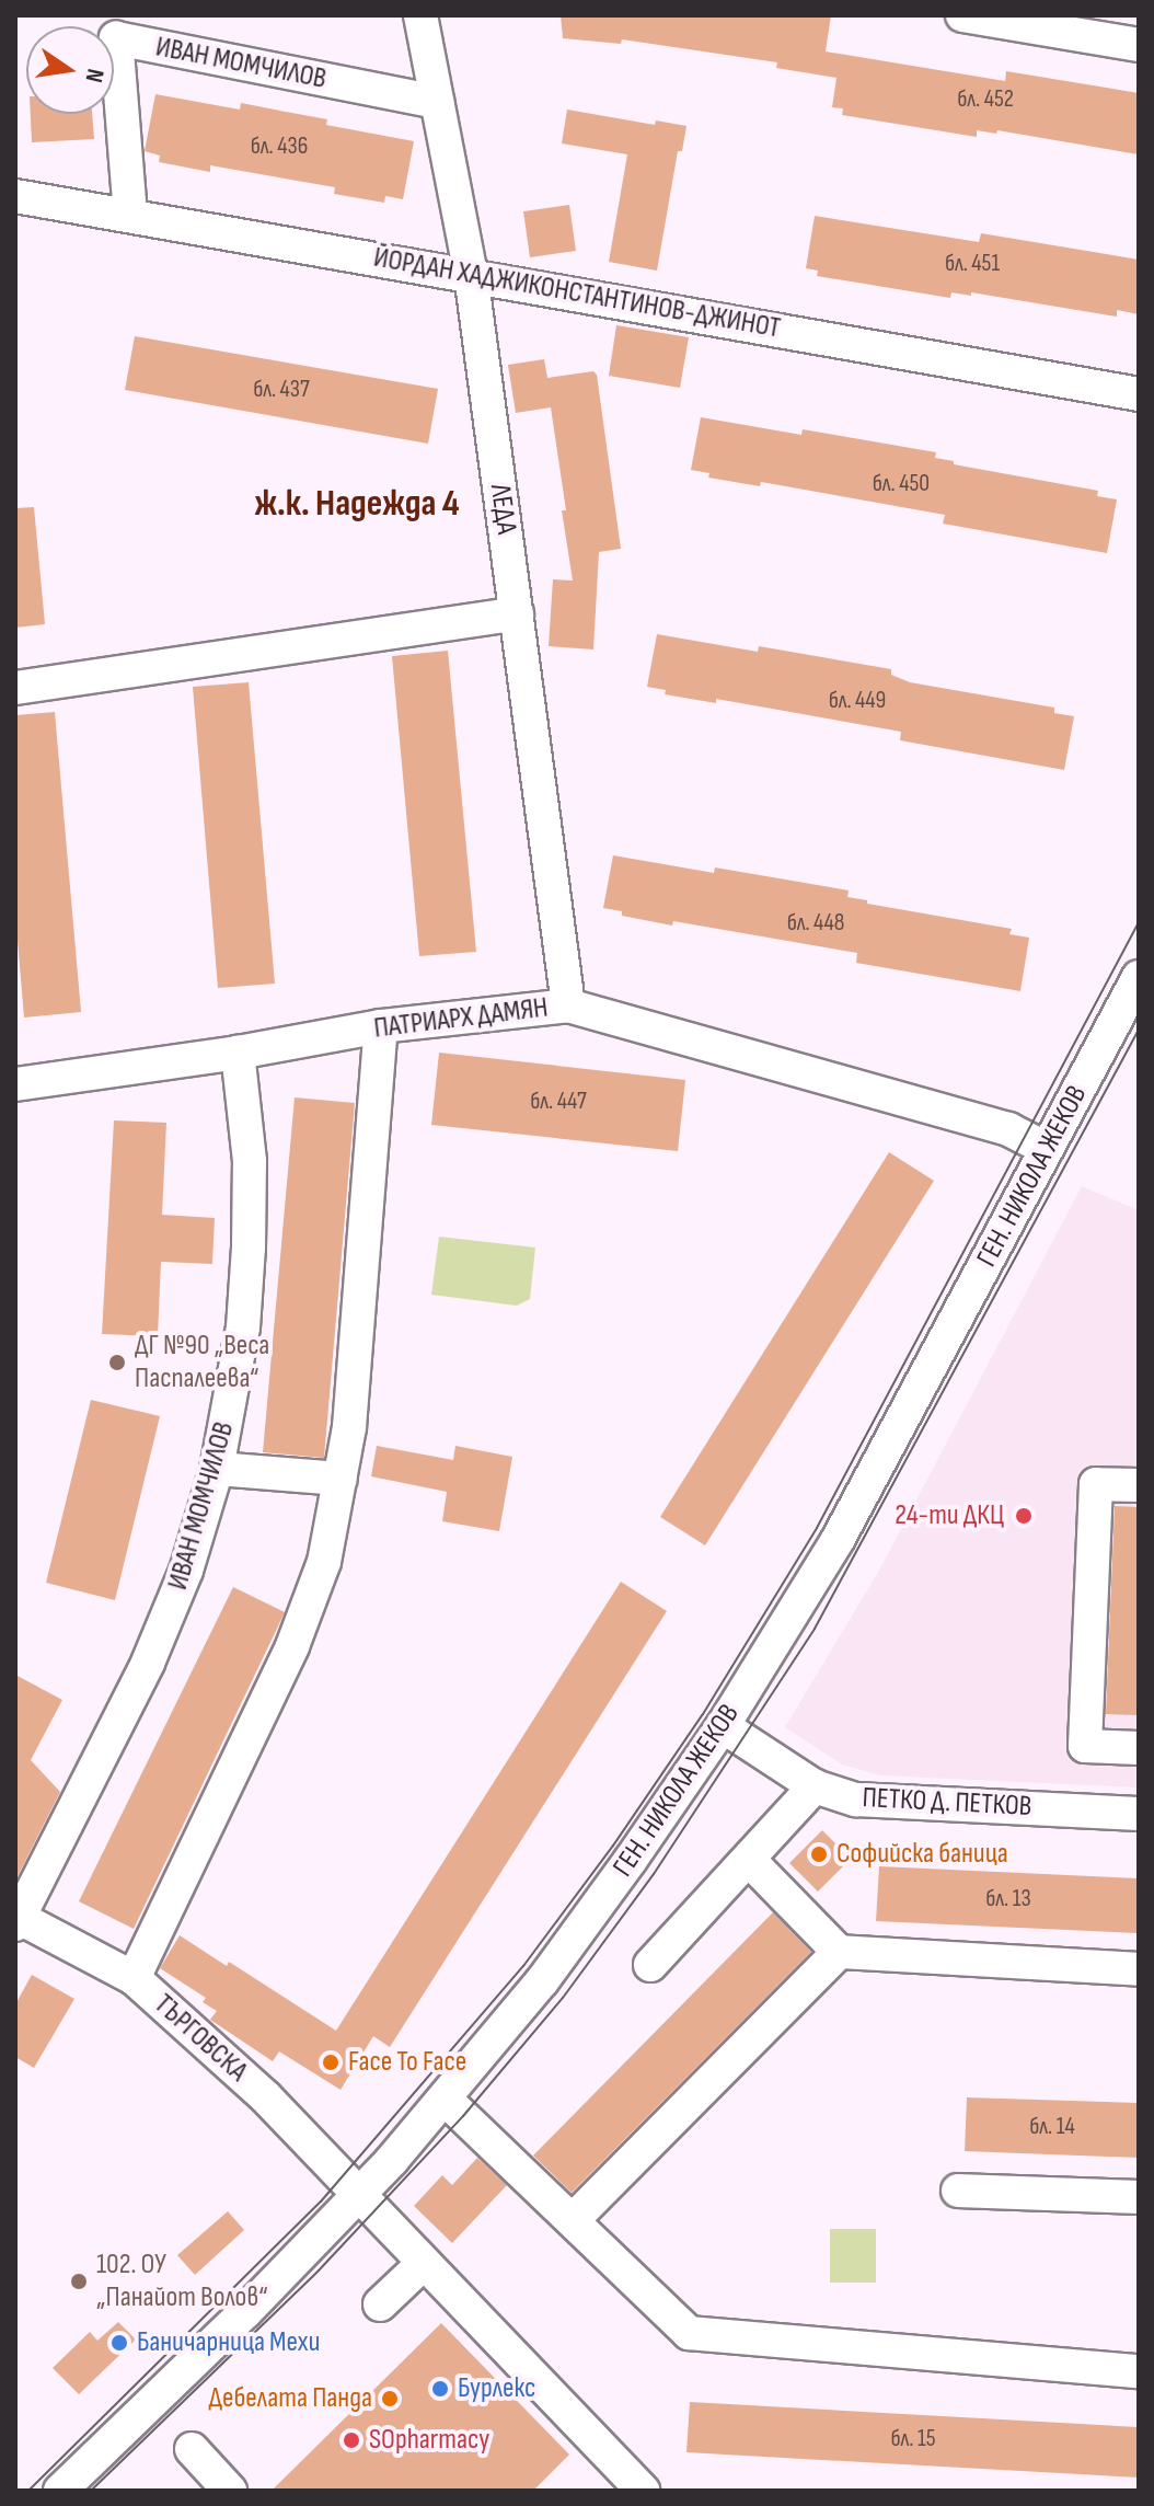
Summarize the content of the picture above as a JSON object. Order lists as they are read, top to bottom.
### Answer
{
  "streets": {
    "street": [
      "ИВАН МОМЧИЛОВ",
      "ЙОРДАН ХАДЖИКОНСТАНТИНОВ-ДЖИНОТ",
      "ЛЕДА",
      "ПАТРИАРХ ДАМЯН",
      "ГЕН. НИКОЛА ЖЕКОВ",
      "ПЕТКО Д. ПЕТКОВ",
      "ТЪРГОВСКА"
    ]
  },
  "crossings": [
    ["ИВАН МОМЧИЛОВ", "ЙОРДАН ХАДЖИКОНСТАНТИНОВ-ДЖИНОТ"],
    ["ИВАН МОМЧИЛОВ", "ЛЕДА"],
    ["ИВАН МОМЧИЛОВ", "ПАТРИАРХ ДАМЯН"],
    ["ИВАН МОМЧИЛОВ", "ТЪРГОВСКА"],
    ["ЙОРДАН ХАДЖИКОНСТАНТИНОВ-ДЖИНОТ", "ЛЕДА"],
    ["ЛЕДА", "ПАТРИАРХ ДАМЯН"],
    ["ПАТРИАРХ ДАМЯН", "ГЕН. НИКОЛА ЖЕКОВ"],
    ["ГЕН. НИКОЛА ЖЕКОВ", "ПЕТКО Д. ПЕТКОВ"],
    ["ГЕН. НИКОЛА ЖЕКОВ", "ТЪРГОВСКА"]
  ],
  "districts": ["ж.к. Надежда 4"],
  "places": [
    "ДГ №90 „Веса Паспалеева“",
    "24-ти ДКЦ",
    "Софийска баница",
    "Face To Face",
    "102. ОУ „Панайот Волов“",
    "Баничарница Мехи",
    "Бурлекс",
    "Дебелата Панда",
    "SOpharmacy"
  ],
  "house_numbers": [
    "бл. 452",
    "бл. 436",
    "бл. 451",
    "бл. 437",
    "бл. 450",
    "бл. 449",
    "бл. 448",
    "бл. 447",
    "бл. 13",
    "бл. 14",
    "бл. 15"
  ],
  "north": "right"
}
